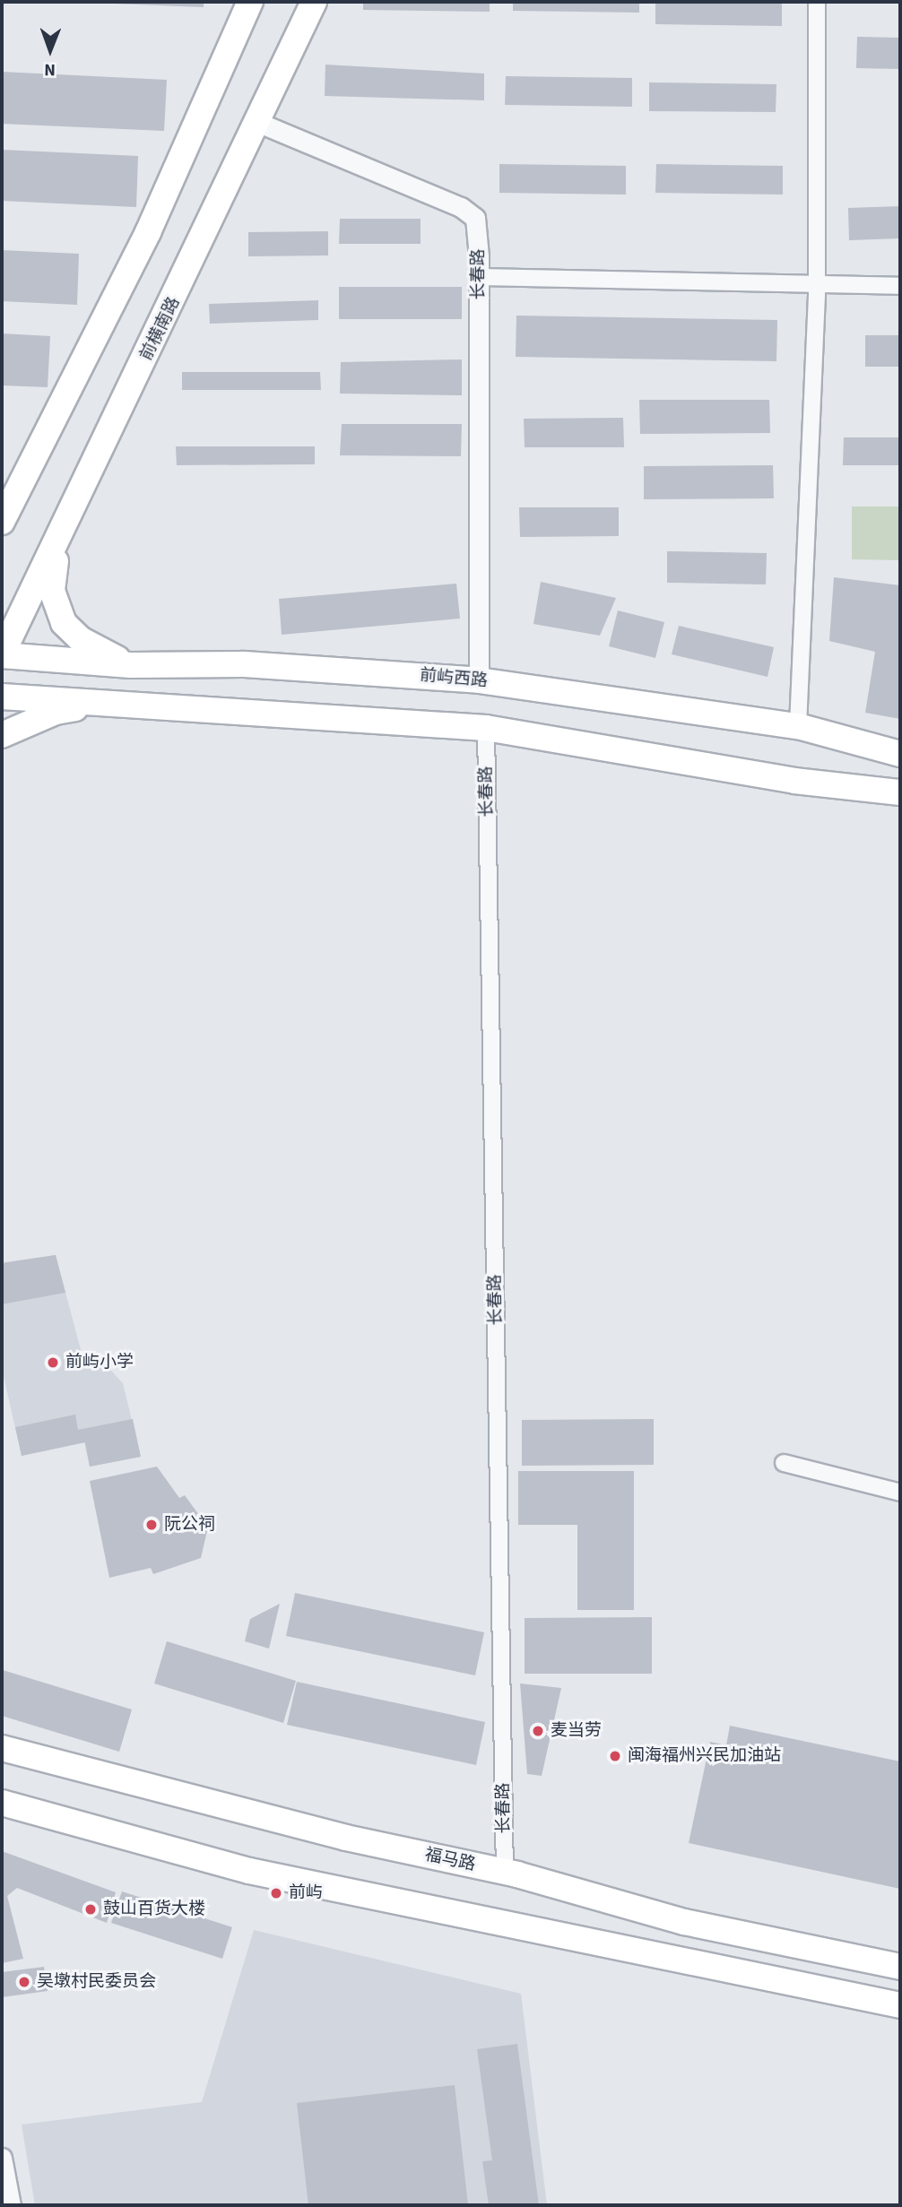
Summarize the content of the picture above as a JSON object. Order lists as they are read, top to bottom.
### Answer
{
  "streets": {
    "main road": ["前横南路", "前屿西路", "福马路"],
    "street": ["长春路"]
  },
  "crossings": [
    ["长春路", "前横南路"],
    ["长春路", "前屿西路"],
    ["长春路", "福马路"],
    ["前横南路", "前屿西路"]
  ],
  "places": [
    "前屿小学",
    "阮公祠",
    "麦当劳",
    "闽海福州兴民加油站",
    "前屿",
    "鼓山百货大楼",
    "吴墩村民委员会"
  ],
  "north": "bottom"
}
